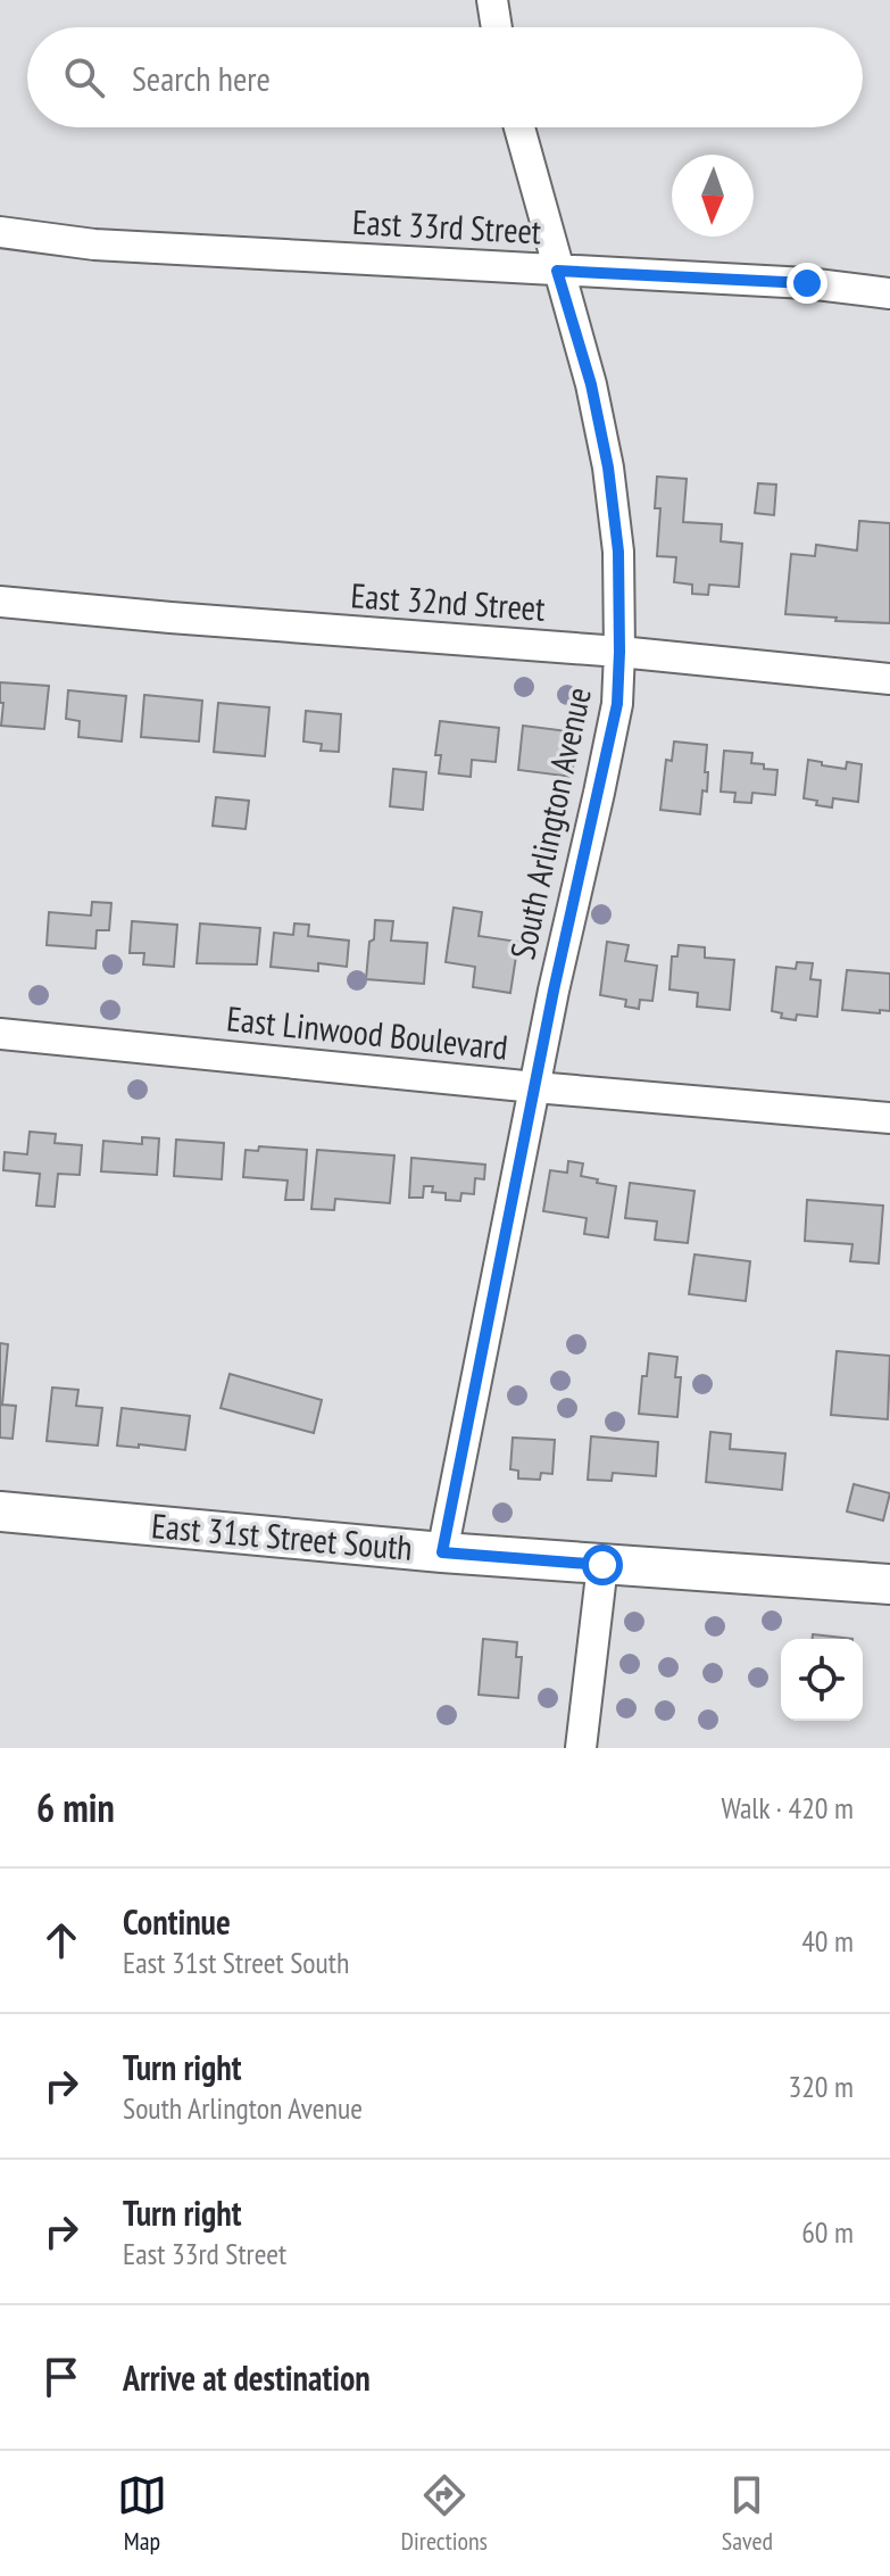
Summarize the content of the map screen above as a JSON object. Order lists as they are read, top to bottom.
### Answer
{
  "streets": {
    "street": [
      "East 33rd Street",
      "East 32nd Street",
      "South Arlington Avenue",
      "East Linwood Boulevard",
      "East 31st Street South"
    ]
  },
  "crossings": [
    ["East 33rd Street", "South Arlington Avenue"],
    ["East 32nd Street", "South Arlington Avenue"],
    ["South Arlington Avenue", "East Linwood Boulevard"],
    ["South Arlington Avenue", "East 31st Street South"]
  ],
  "north": "bottom",
  "page": {
    "search": "Search here",
    "heading": ["6 min", "Walk · 420 m"],
    "list": [
      ["Continue", "East 31st Street South", "40 m"],
      ["Turn right", "South Arlington Avenue", "320 m"],
      ["Turn right", "East 33rd Street", "60 m"],
      "Arrive at destination"
    ],
    "nav": ["Map", "Directions", "Saved"]
  }
}
